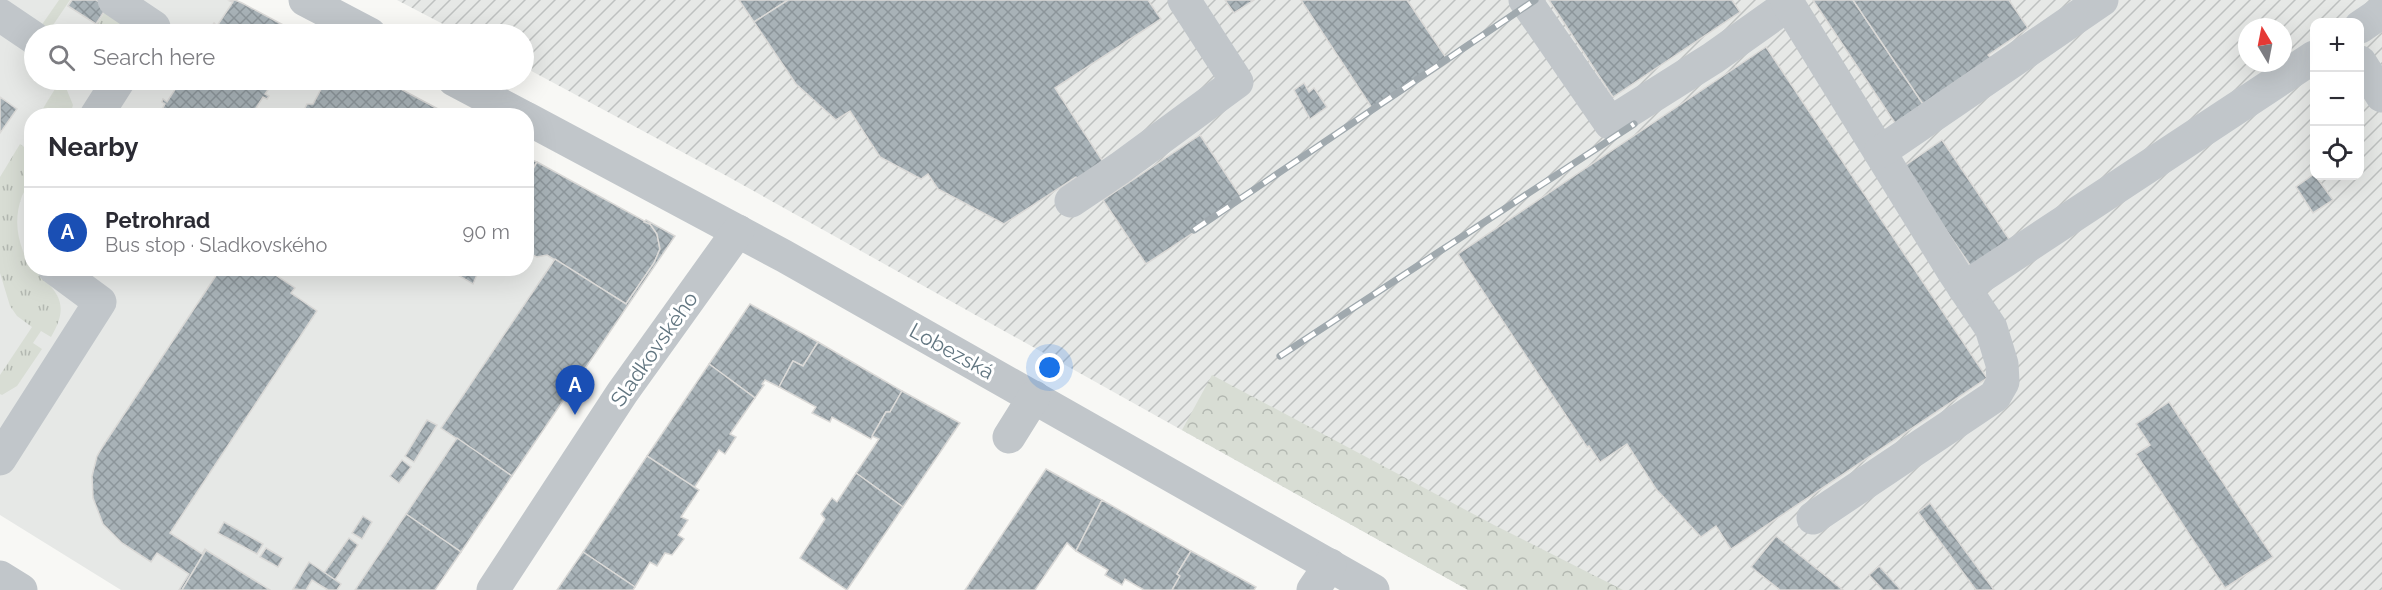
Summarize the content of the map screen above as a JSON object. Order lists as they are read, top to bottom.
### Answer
{
  "streets": {
    "street": ["Sladkovského", "Lobezská"]
  },
  "crossings": [
    ["Sladkovského", "Lobezská"]
  ],
  "north": "top",
  "page": {
    "map_buttons": ["+", "−"],
    "search": "Search here",
    "heading": "Nearby",
    "list": [
      {
        "mark": "A",
        "name": "Petrohrad",
        "note": "Bus stop · Sladkovského",
        "value": "90 m"
      }
    ],
    "pins": "A"
  }
}
